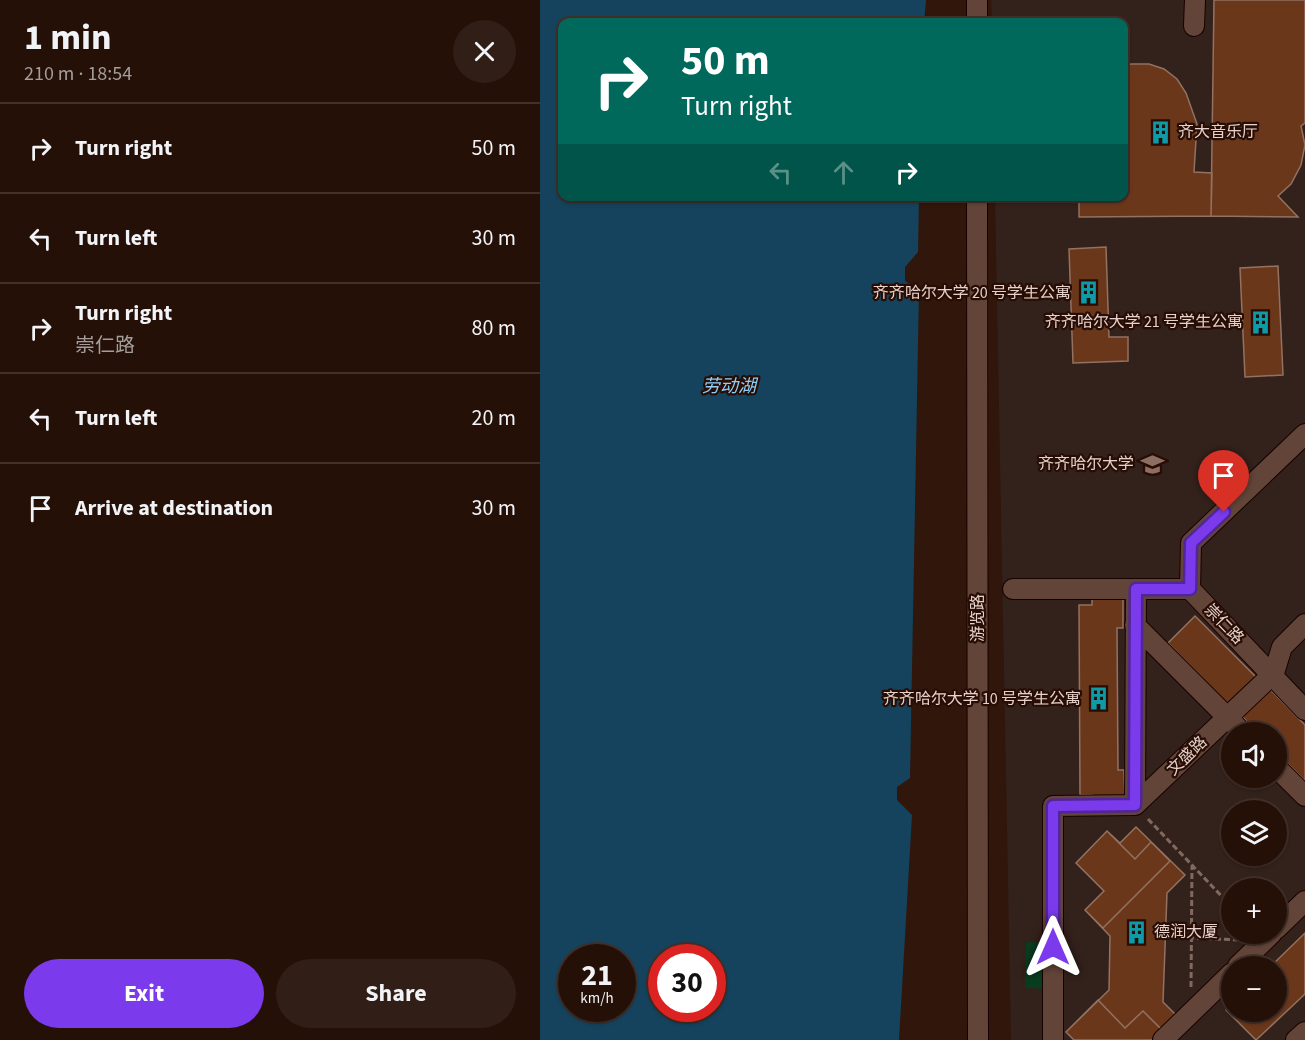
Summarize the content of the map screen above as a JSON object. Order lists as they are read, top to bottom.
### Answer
{
  "streets": {
    "street": ["游览路", "崇仁路", "文盛路"]
  },
  "crossings": [
    ["崇仁路", "文盛路"]
  ],
  "water": ["劳动湖"],
  "places": {
    "building": [
      "齐大音乐厅",
      "齐齐哈尔大学 20 号学生公寓",
      "齐齐哈尔大学 21 号学生公寓",
      "齐齐哈尔大学 10 号学生公寓",
      "德润大厦"
    ],
    "school or university": ["齐齐哈尔大学"]
  },
  "page": {
    "heading": ["1 min", "210 m · 18:54"],
    "turn": ["50 m", "Turn right"],
    "list": [
      {
        "name": "Turn right",
        "value": "50 m"
      },
      {
        "name": "Turn left",
        "value": "30 m"
      },
      {
        "name": "Turn right",
        "note": "崇仁路",
        "value": "80 m"
      },
      {
        "name": "Turn left",
        "value": "20 m"
      },
      {
        "name": "Arrive at destination",
        "value": "30 m"
      }
    ],
    "map_buttons": ["+", "−"],
    "speed": "21 km/h",
    "limit": "30",
    "buttons": ["Exit", "Share"]
  }
}
